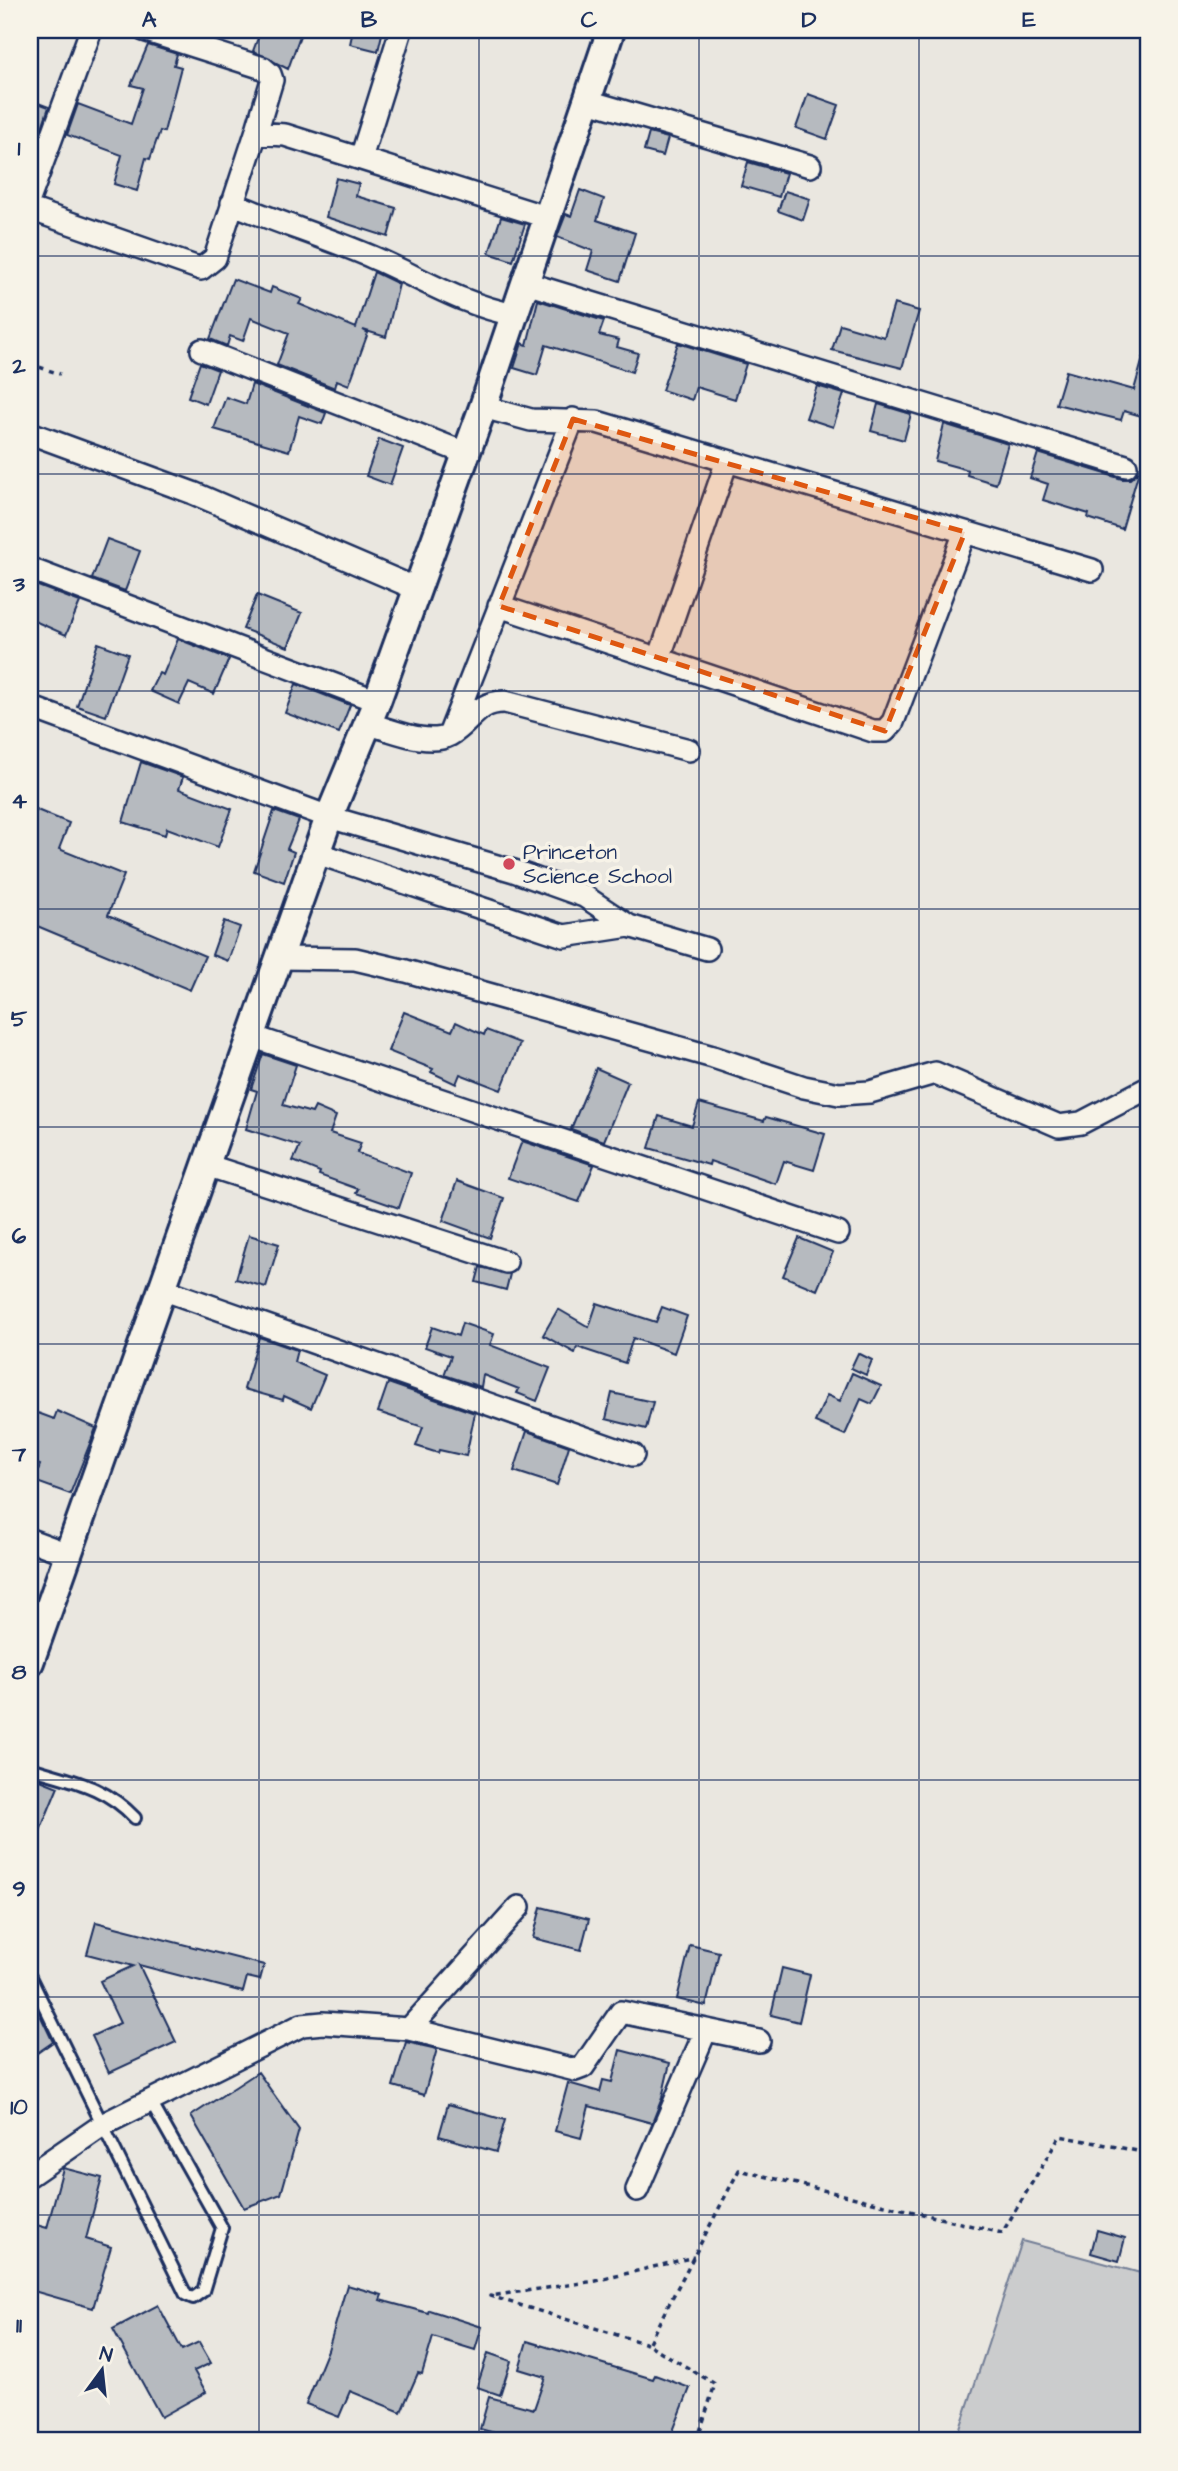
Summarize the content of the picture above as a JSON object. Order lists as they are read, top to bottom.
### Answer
{
  "places": ["Princeton Science School"],
  "north": "top",
  "grid": {
    "columns": [
      "A",
      "B",
      "C",
      "D",
      "E"
    ],
    "rows": [
      "1",
      "2",
      "3",
      "4",
      "5",
      "6",
      "7",
      "8",
      "9",
      "10",
      "11"
    ]
  }
}
